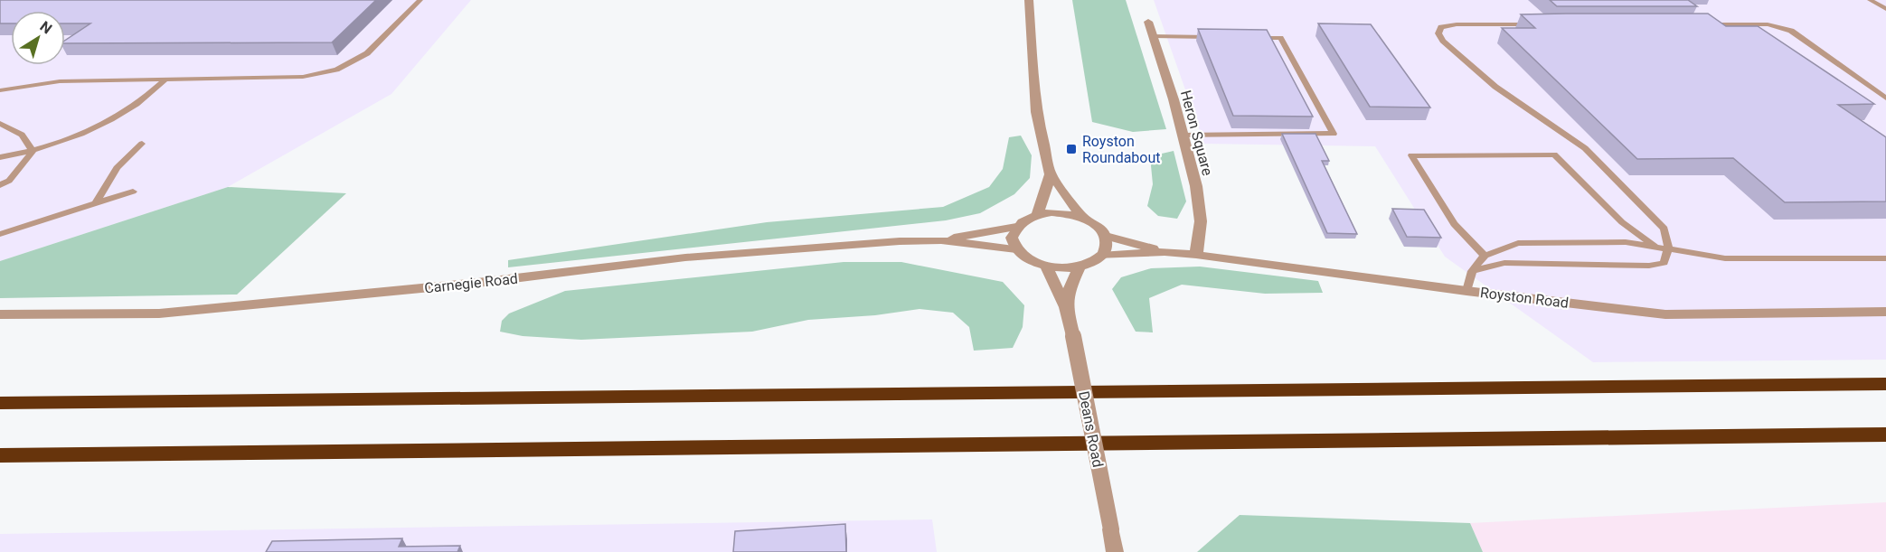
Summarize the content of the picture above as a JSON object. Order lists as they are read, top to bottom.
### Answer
{
  "streets": {
    "street": [
      "Heron Square",
      "Carnegie Road",
      "Royston Road",
      "Deans Road"
    ]
  },
  "crossings": [
    ["Heron Square", "Royston Road"],
    ["Carnegie Road", "Royston Road"],
    ["Carnegie Road", "Deans Road"],
    ["Royston Road", "Deans Road"]
  ],
  "places": {
    "transit": ["Royston Roundabout"]
  },
  "north": "top right"
}
